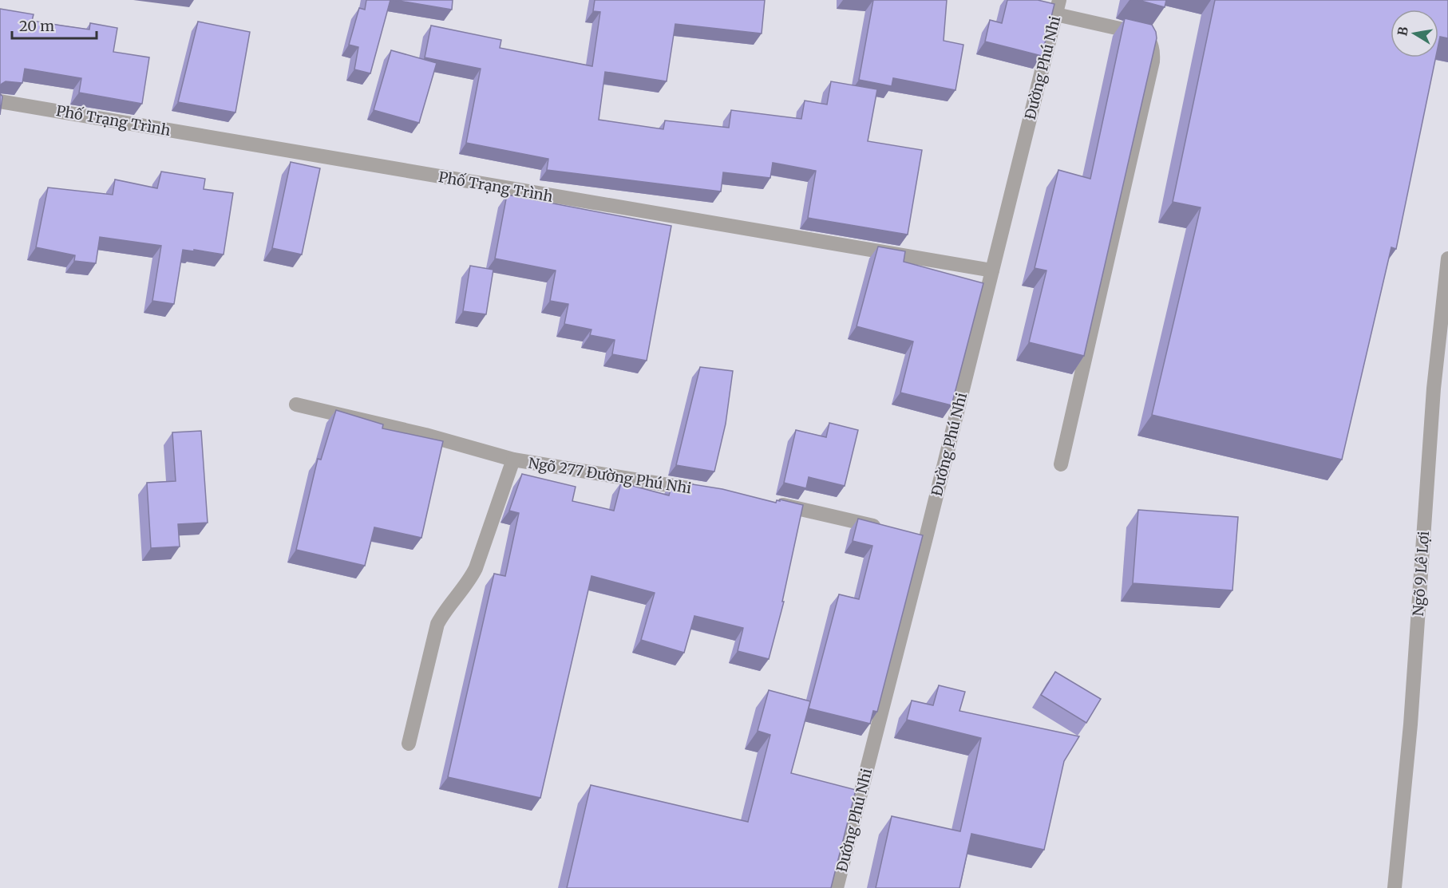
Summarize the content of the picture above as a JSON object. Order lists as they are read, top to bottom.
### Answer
{
  "streets": {
    "street": [
      "Đường Phú Nhi",
      "Phố Trạng Trình",
      "Ngõ 277 Đường Phú Nhi",
      "Ngõ 9 Lê Lợi"
    ]
  },
  "crossings": [
    ["Đường Phú Nhi", "Phố Trạng Trình"]
  ],
  "scale_bar": "20 m",
  "north": "left"
}
